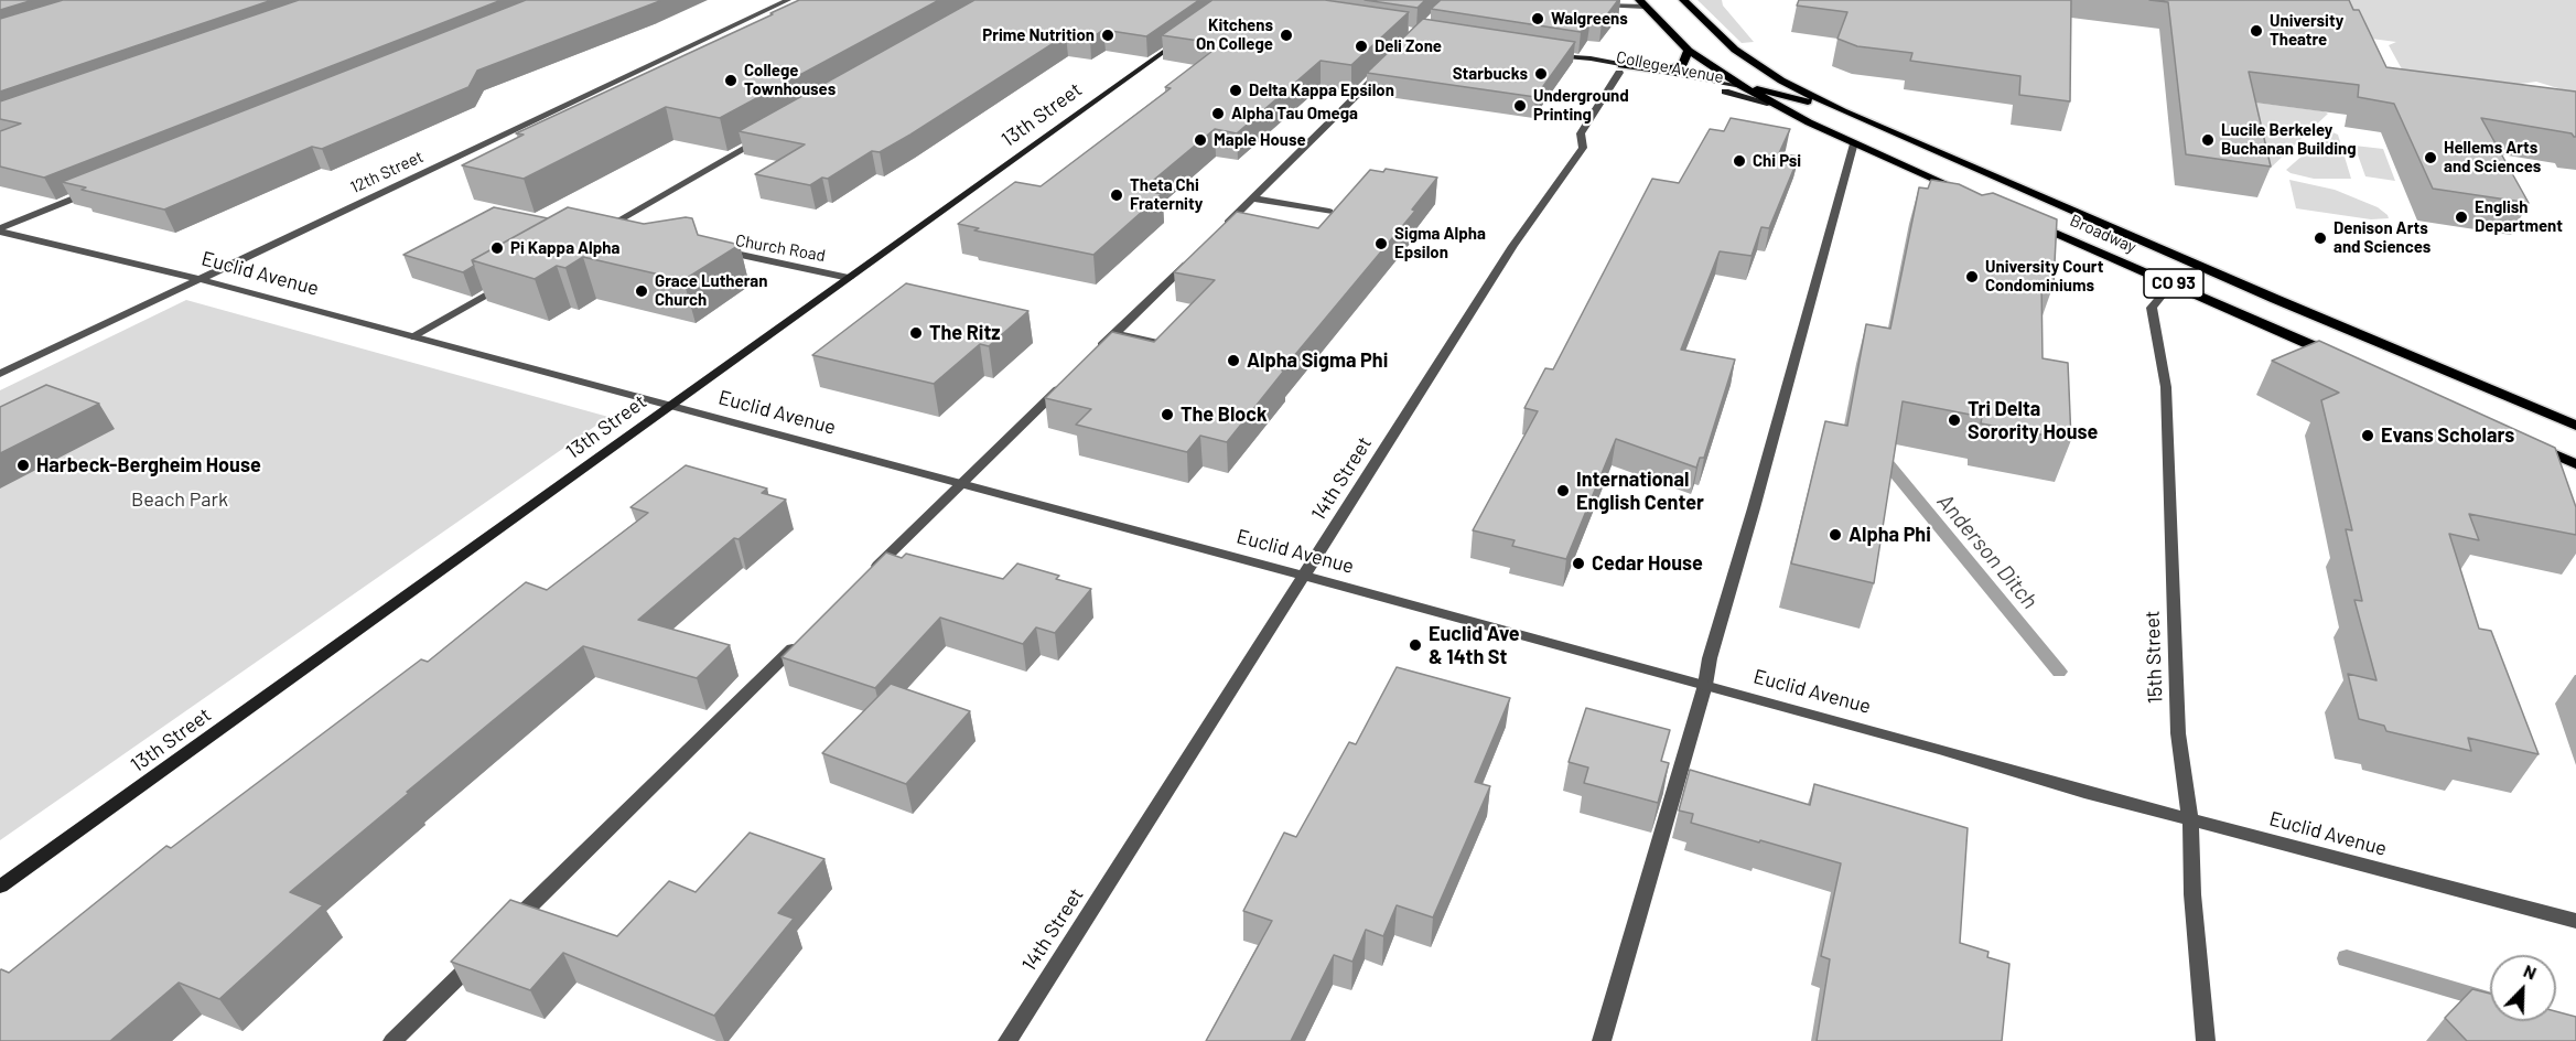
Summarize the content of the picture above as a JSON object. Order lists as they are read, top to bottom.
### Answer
{
  "streets": {
    "main road": ["Broadway", "CO 93"],
    "street": [
      "College Avenue",
      "13th Street",
      "12th Street",
      "Church Road",
      "Euclid Avenue",
      "14th Street",
      "15th Street"
    ]
  },
  "crossings": [
    ["College Avenue", "14th Street"],
    ["13th Street", "Church Road"],
    ["13th Street", "Euclid Avenue"],
    ["12th Street", "Euclid Avenue"],
    ["Broadway", "15th Street"],
    ["Euclid Avenue", "14th Street"],
    ["Euclid Avenue", "15th Street"]
  ],
  "water": ["Anderson Ditch"],
  "parks": ["Beach Park"],
  "places": [
    "Walgreens",
    "University Theatre",
    "Prime Nutrition",
    "Kitchens On College",
    "Deli Zone",
    "Starbucks",
    "College Townhouses",
    "Delta Kappa Epsilon",
    "Underground Printing",
    "Alpha Tau Omega",
    "Maple House",
    "Lucile Berkeley Buchanan Building",
    "Hellems Arts and Sciences",
    "Chi Psi",
    "Theta Chi Fraternity",
    "English Department",
    "Denison Arts and Sciences",
    "Sigma Alpha Epsilon",
    "Pi Kappa Alpha",
    "University Court Condominiums",
    "Grace Lutheran Church",
    "The Ritz",
    "Alpha Sigma Phi",
    "The Block",
    "Tri Delta Sorority House",
    "Evans Scholars",
    "Harbeck-Bergheim House",
    "International English Center",
    "Alpha Phi",
    "Cedar House",
    "Euclid Ave & 14th St"
  ],
  "north": "top right"
}
